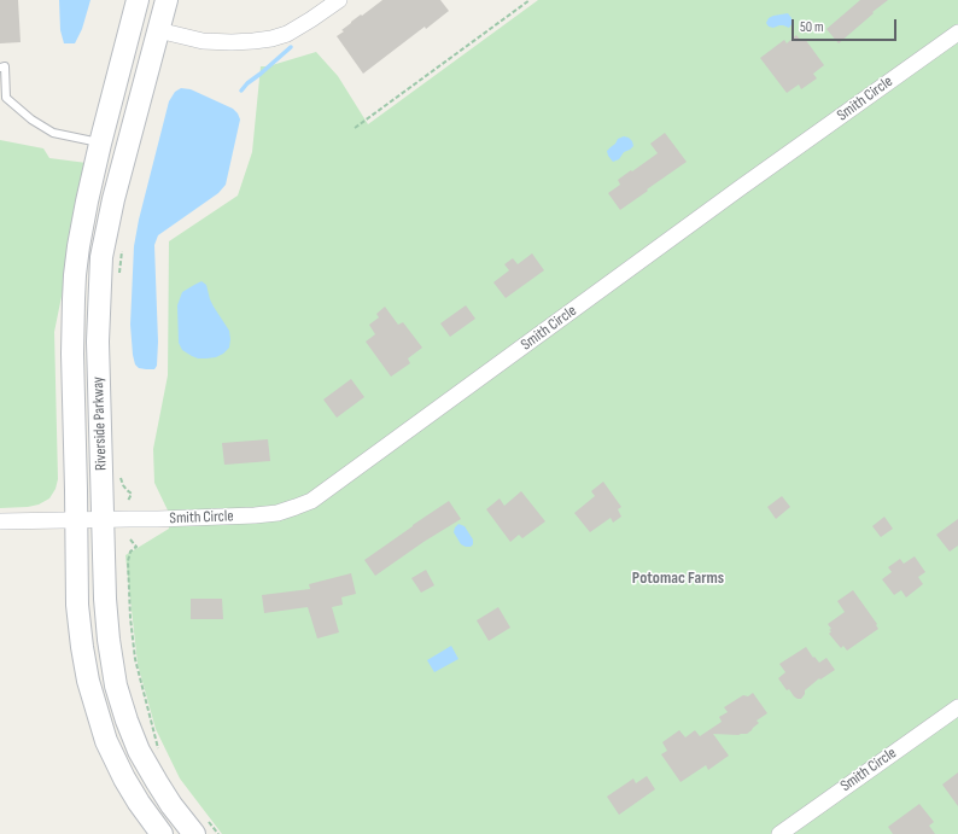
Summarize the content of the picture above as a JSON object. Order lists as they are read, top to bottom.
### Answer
{
  "streets": {
    "main road": ["Riverside Parkway"],
    "street": ["Smith Circle"]
  },
  "crossings": [
    ["Smith Circle", "Riverside Parkway"]
  ],
  "districts": ["Potomac Farms"],
  "scale_bar": "50 m"
}
